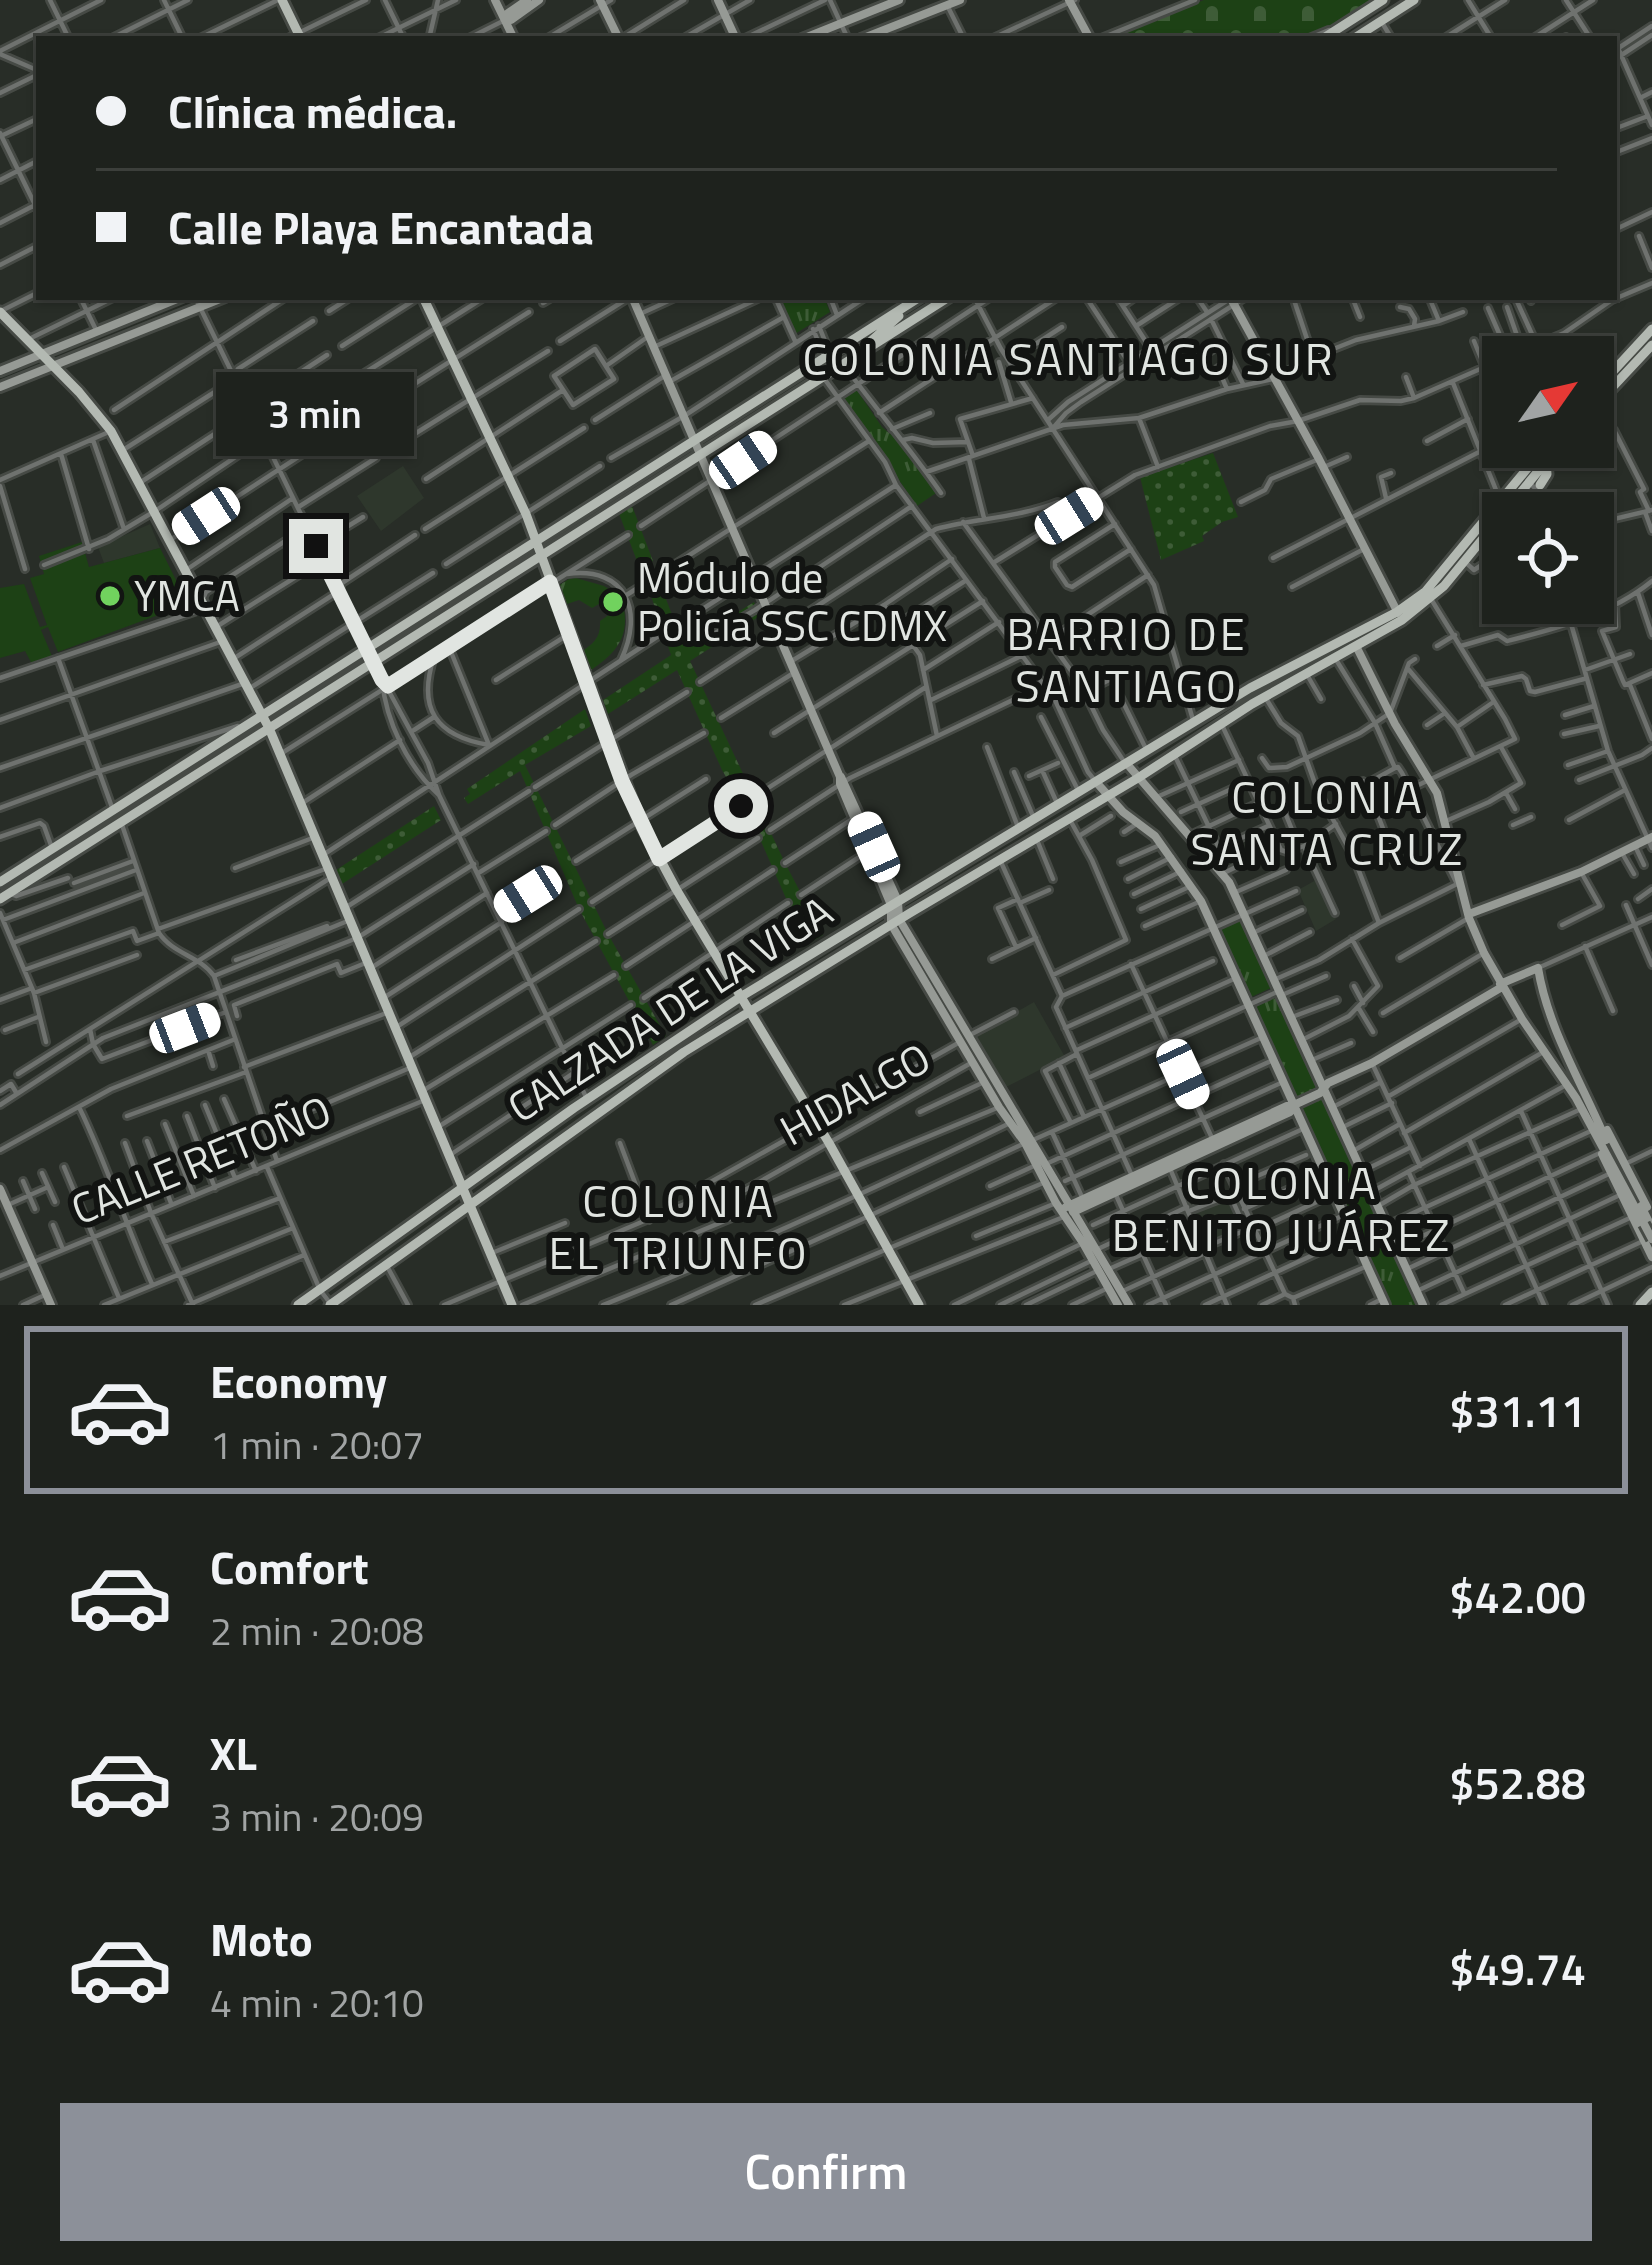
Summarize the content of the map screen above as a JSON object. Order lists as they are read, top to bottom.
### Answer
{
  "streets": {
    "main road": ["CALZADA DE LA VIGA"],
    "street": ["HIDALGO", "CALLE RETOÑO"]
  },
  "districts": [
    "COLONIA SANTIAGO SUR",
    "BARRIO DE SANTIAGO",
    "COLONIA SANTA CRUZ",
    "COLONIA BENITO JUÁREZ",
    "COLONIA EL TRIUNFO"
  ],
  "places": ["YMCA", "Módulo de Policía SSC CDMX"],
  "north": "top right",
  "page": {
    "banner": ["Clínica médica.", "Calle Playa Encantada"],
    "bubble": "3 min",
    "list": [
      {
        "name": "Economy",
        "note": "1 min · 20:07",
        "value": "$31.11"
      },
      {
        "name": "Comfort",
        "note": "2 min · 20:08",
        "value": "$42.00"
      },
      {
        "name": "XL",
        "note": "3 min · 20:09",
        "value": "$52.88"
      },
      {
        "name": "Moto",
        "note": "4 min · 20:10",
        "value": "$49.74"
      }
    ],
    "buttons": "Confirm"
  }
}
